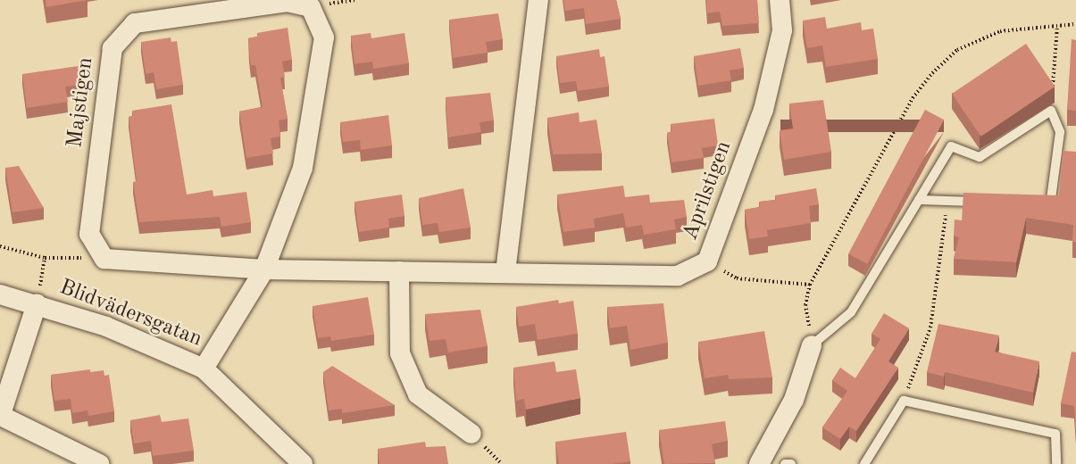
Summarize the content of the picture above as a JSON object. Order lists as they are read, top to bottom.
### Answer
{
  "streets": {
    "street": ["Majstigen", "Aprilstigen", "Blidvädersgatan"]
  },
  "crossings": [
    ["Majstigen", "Aprilstigen"],
    ["Majstigen", "Blidvädersgatan"]
  ]
}
